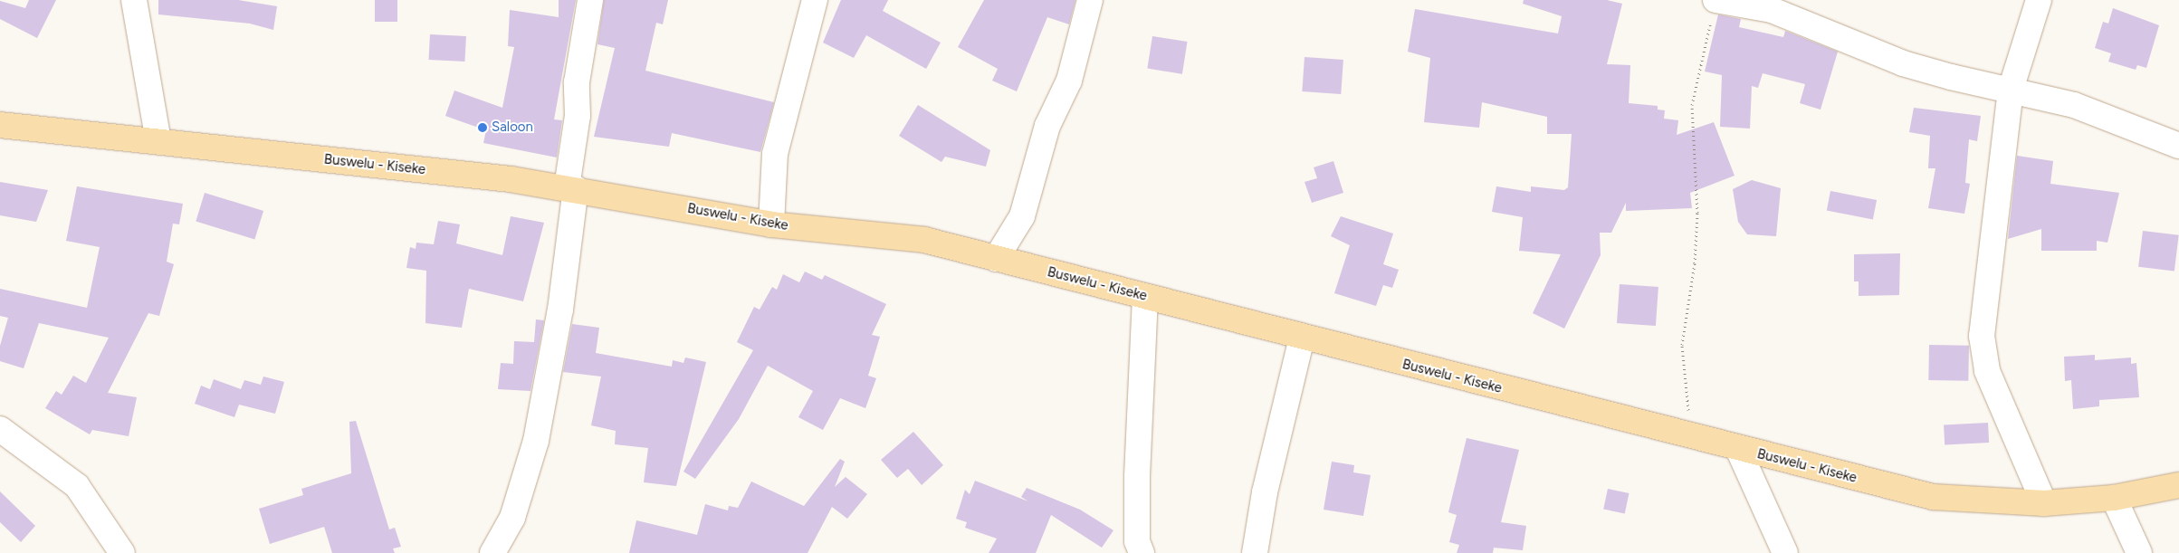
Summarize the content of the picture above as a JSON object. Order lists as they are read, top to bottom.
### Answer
{
  "streets": {
    "main road": ["Buswelu - Kiseke"]
  },
  "places": ["Saloon"]
}
